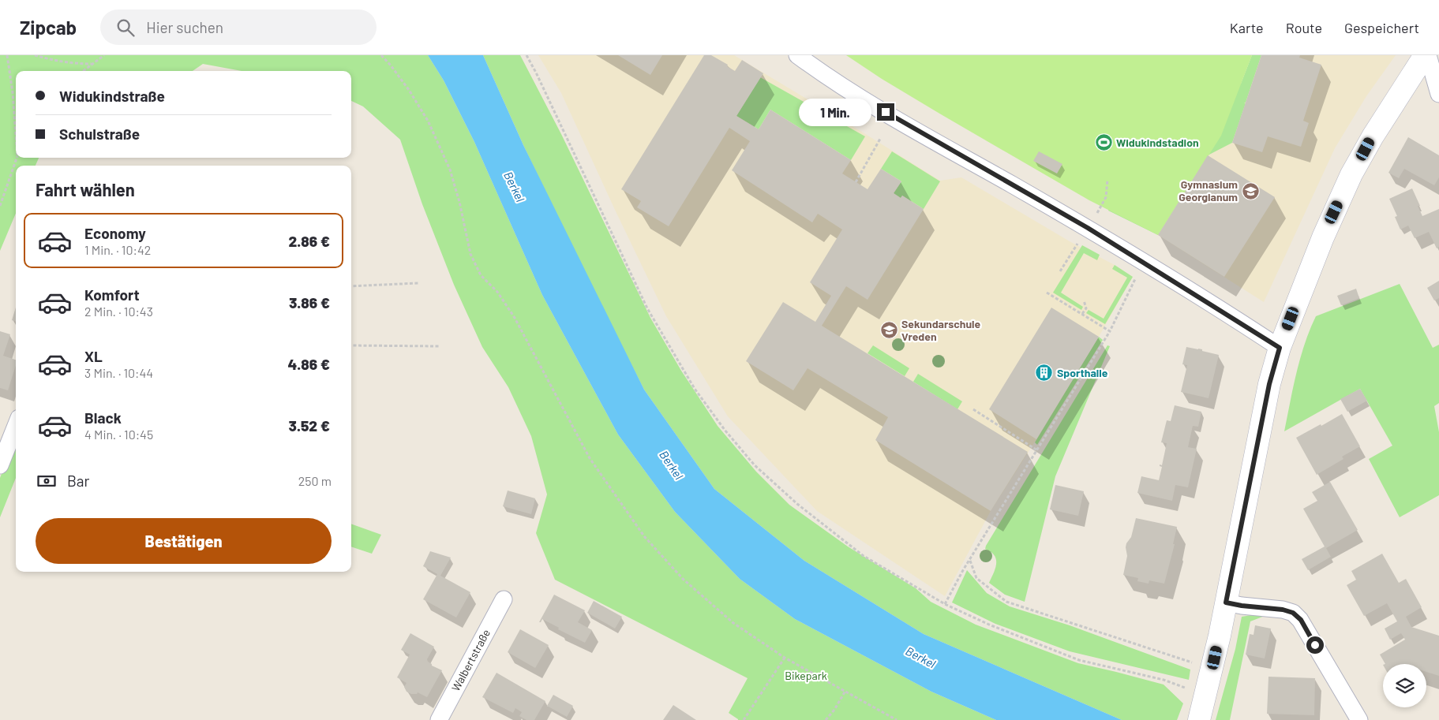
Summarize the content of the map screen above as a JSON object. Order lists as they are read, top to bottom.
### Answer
{
  "streets": {
    "street": ["Walbertstraße"]
  },
  "water": ["Berkel"],
  "parks": ["Bikepark"],
  "places": {
    "sports": ["Widukindstadion"],
    "school or university": ["Gymnasium Georgianum", "Sekundarschule Vreden"],
    "building": ["Sporthalle"]
  },
  "page": {
    "header": "Zipcab",
    "search": "Hier suchen",
    "nav": ["Karte", "Route", "Gespeichert"],
    "banner": ["Widukindstraße", "Schulstraße"],
    "bubble": "1 Min.",
    "heading": "Fahrt wählen",
    "list": [
      {
        "name": "Economy",
        "note": "1 Min. · 10:42",
        "value": "2.86 €"
      },
      {
        "name": "Komfort",
        "note": "2 Min. · 10:43",
        "value": "3.86 €"
      },
      {
        "name": "XL",
        "note": "3 Min. · 10:44",
        "value": "4.86 €"
      },
      {
        "name": "Black",
        "note": "4 Min. · 10:45",
        "value": "3.52 €"
      }
    ],
    "pay": ["Bar", "250 m"],
    "buttons": "Bestätigen"
  }
}
